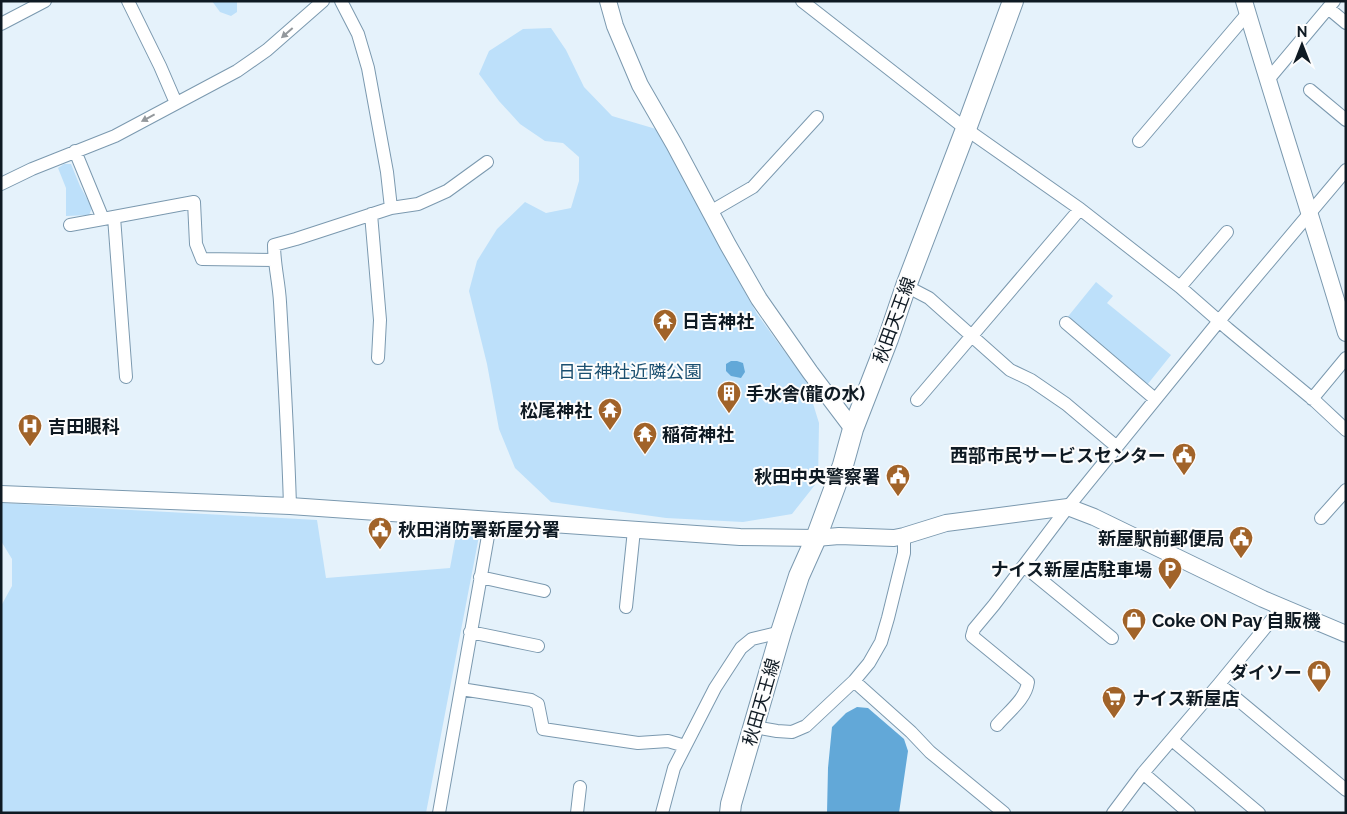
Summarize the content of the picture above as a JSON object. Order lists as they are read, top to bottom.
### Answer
{
  "streets": {
    "main road": ["秋田天王線"]
  },
  "parks": ["日吉神社近隣公園"],
  "places": {
    "temple": ["日吉神社", "松尾神社", "稲荷神社"],
    "building": ["手水舎(龍の水)"],
    "hospital": ["吉田眼科"],
    "public building": [
      "西部市民サービスセンター",
      "秋田中央警察署",
      "秋田消防署新屋分署",
      "新屋駅前郵便局"
    ],
    "parking": ["ナイス新屋店駐車場"],
    "shop": ["Coke ON Pay 自販機", "ダイソー"],
    "supermarket": ["ナイス新屋店"]
  },
  "north": "top"
}
